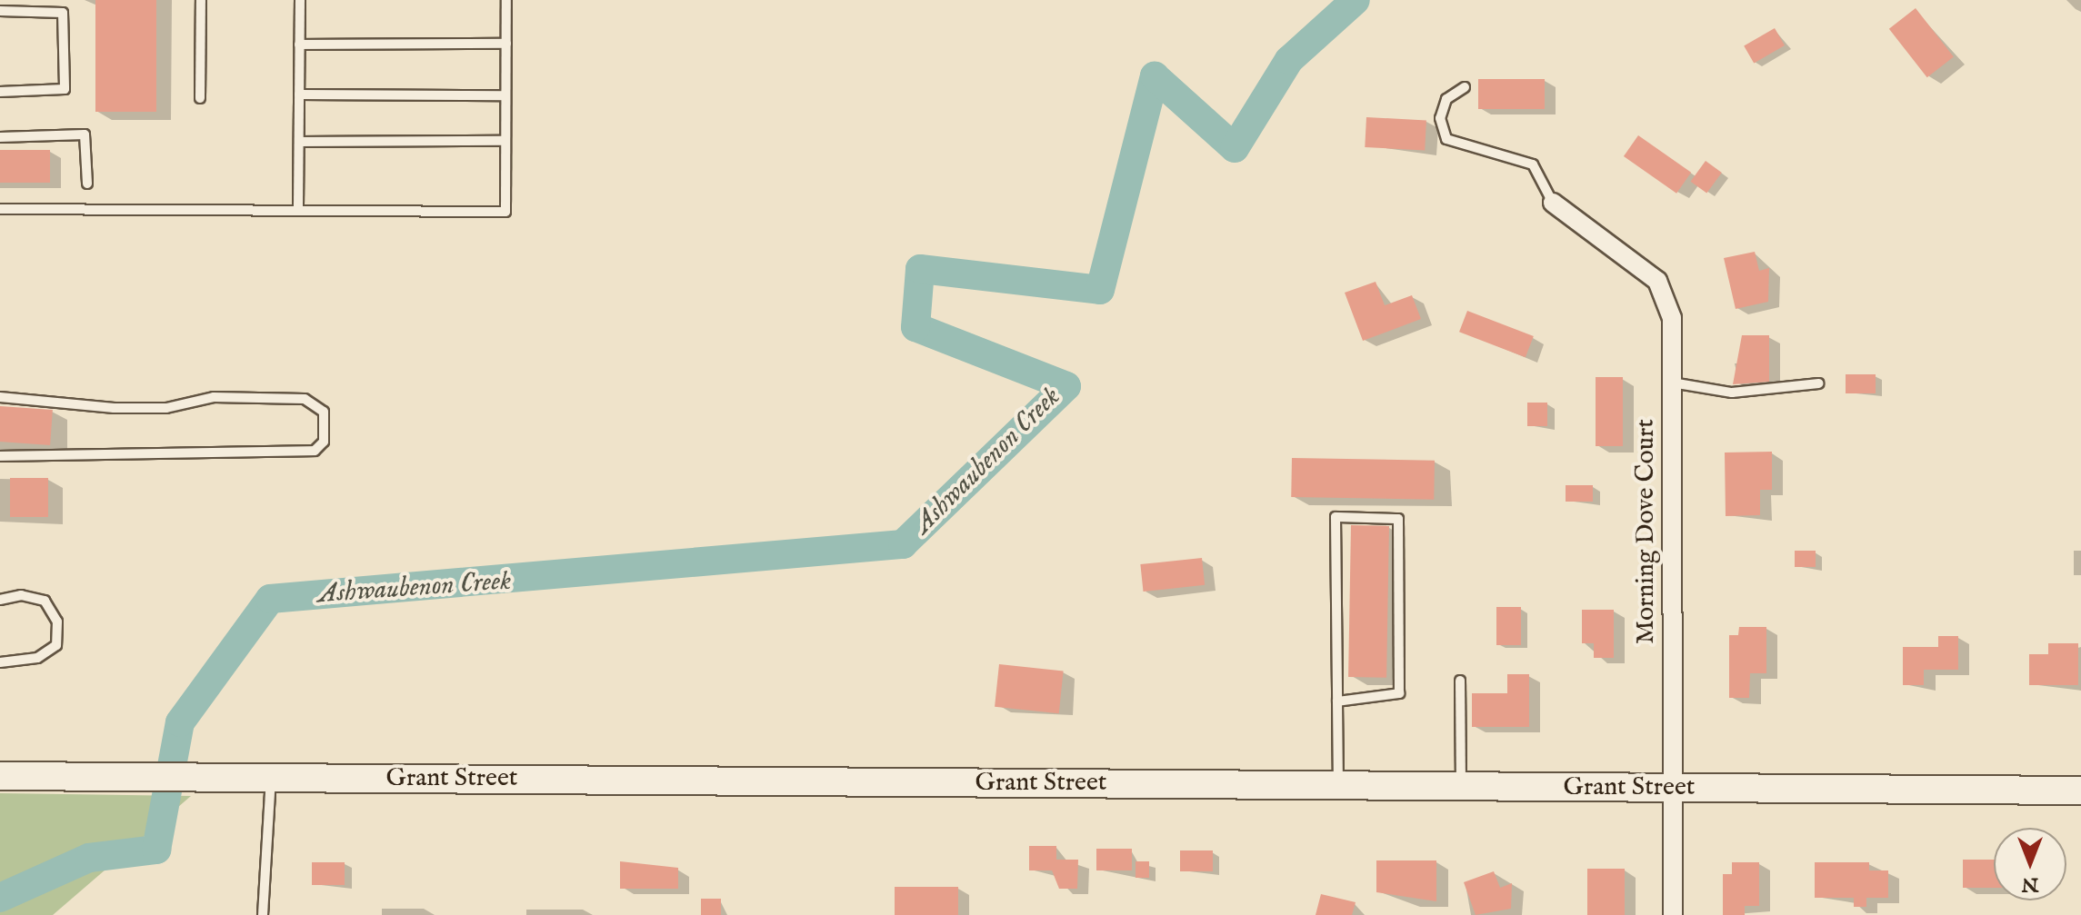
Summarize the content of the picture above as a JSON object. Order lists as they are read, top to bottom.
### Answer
{
  "streets": {
    "street": ["Morning Dove Court", "Grant Street"]
  },
  "crossings": [
    ["Morning Dove Court", "Grant Street"]
  ],
  "water": ["Ashwaubenon Creek"],
  "north": "bottom"
}
